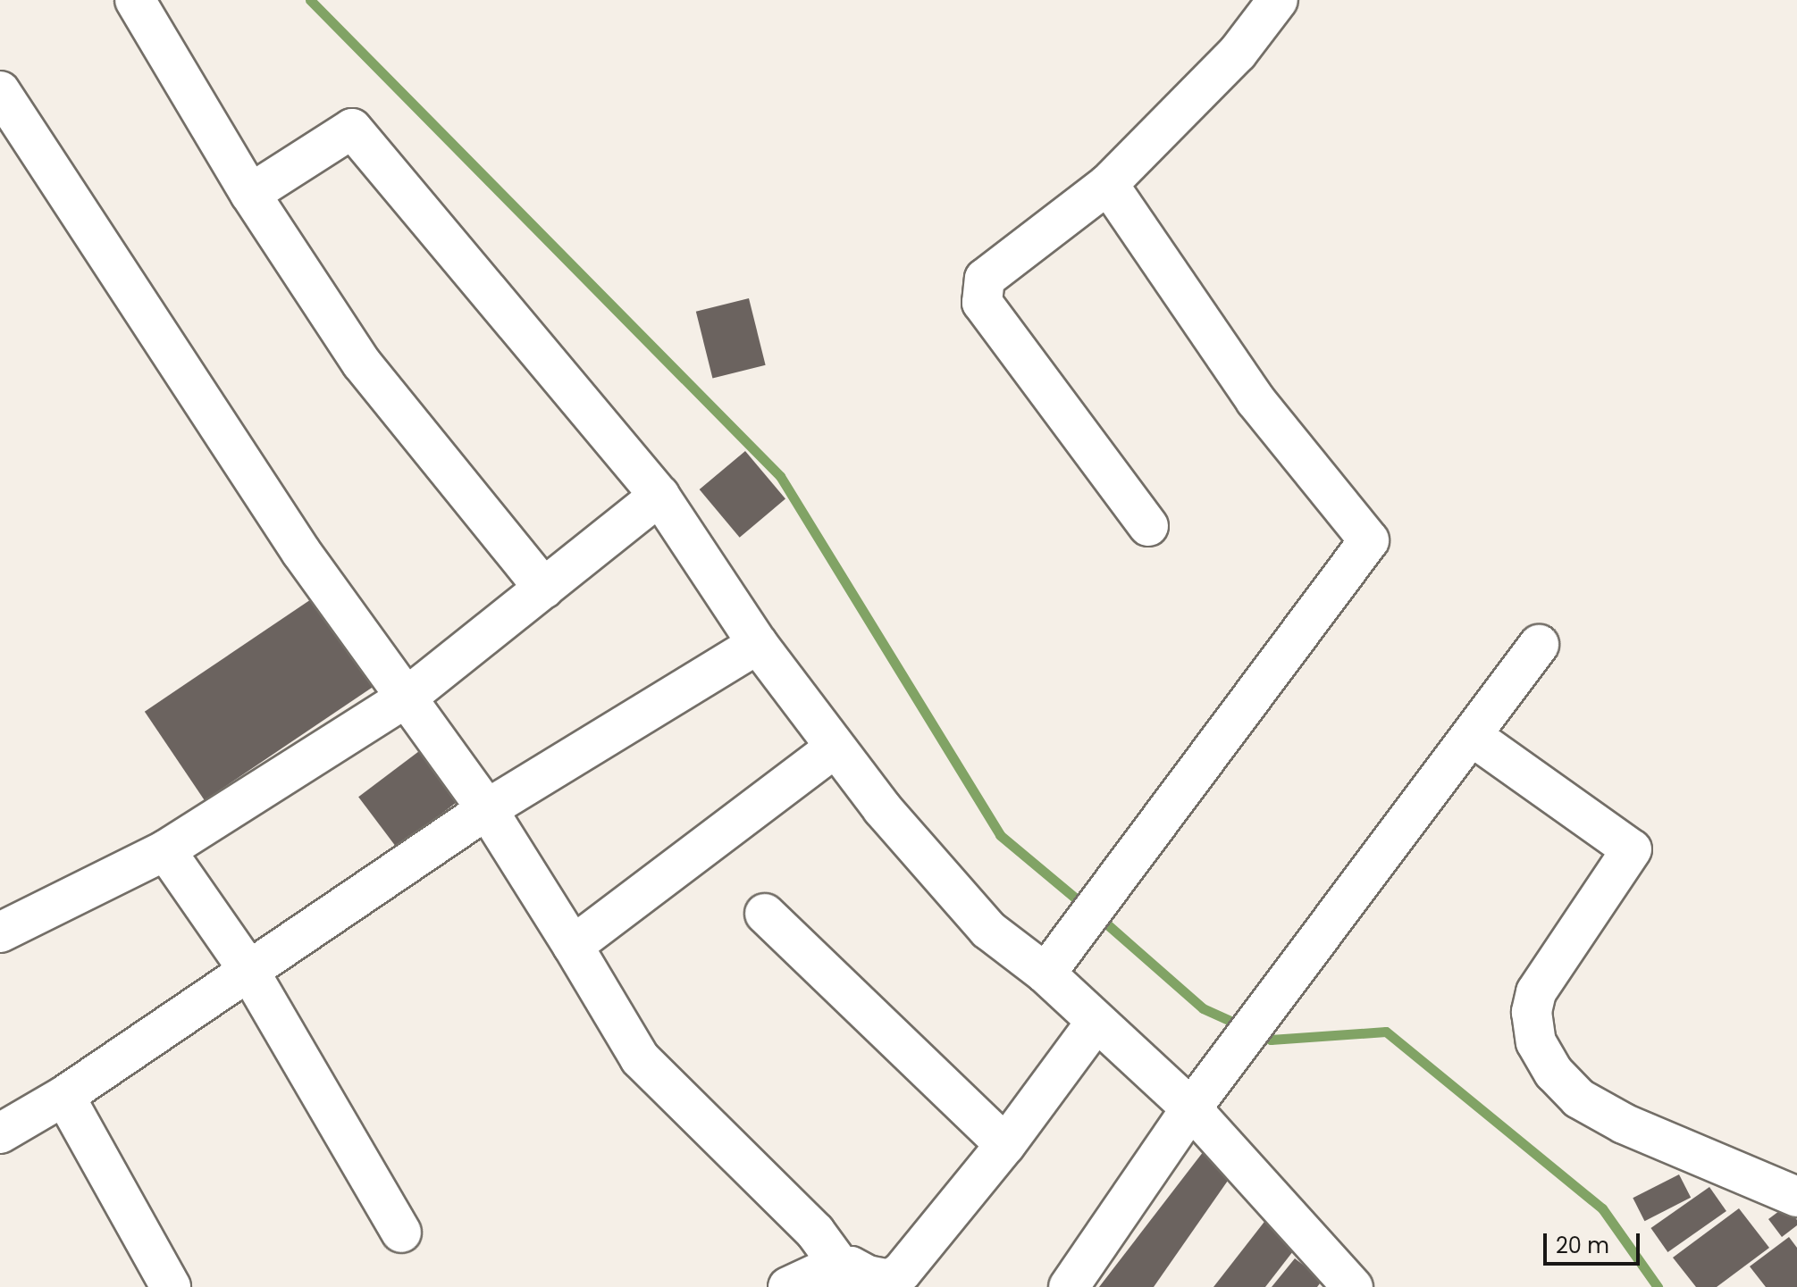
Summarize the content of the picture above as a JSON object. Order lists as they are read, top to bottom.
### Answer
{
  "scale_bar": "20 m"
}
